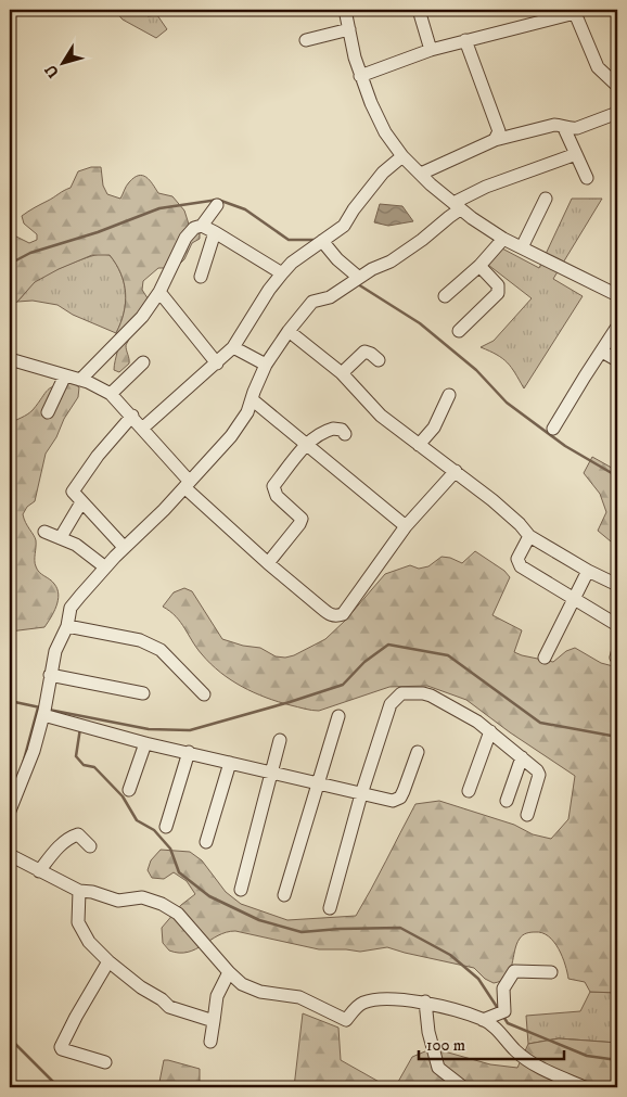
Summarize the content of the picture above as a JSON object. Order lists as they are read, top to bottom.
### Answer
{
  "scale_bar": "100 m",
  "north": "bottom left"
}
